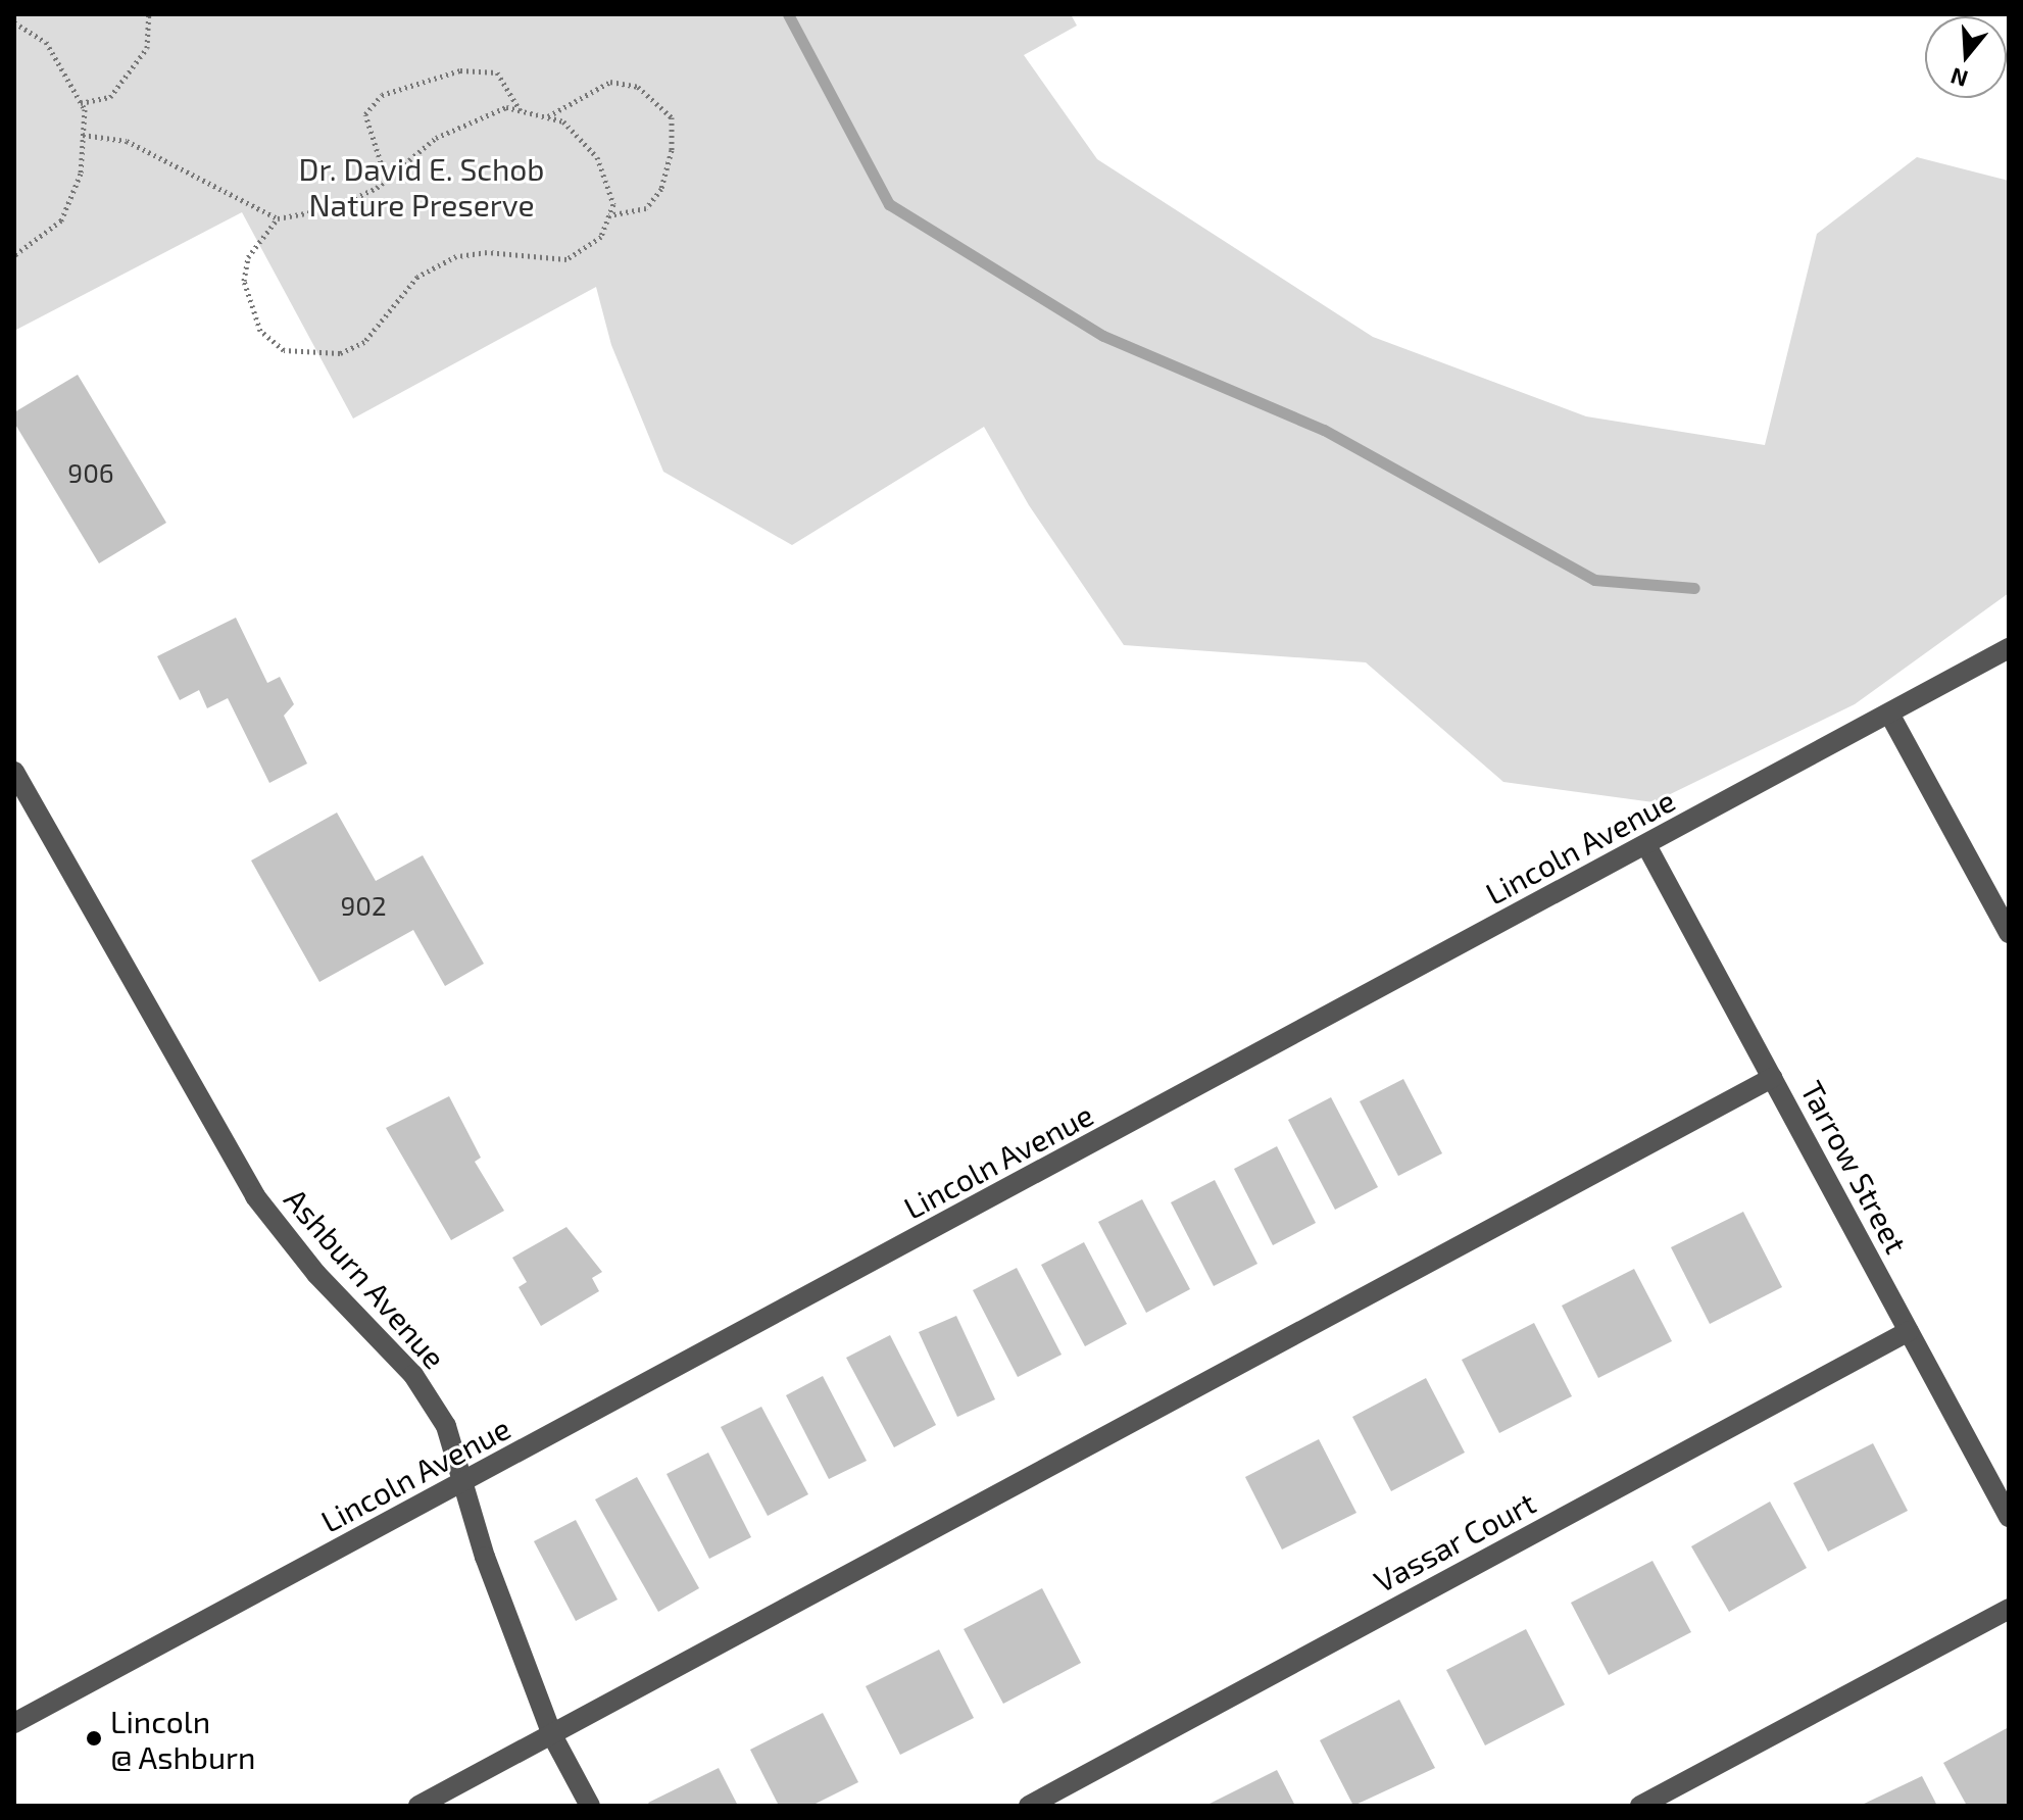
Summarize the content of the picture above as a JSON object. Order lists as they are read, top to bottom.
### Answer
{
  "streets": {
    "street": [
      "Lincoln Avenue",
      "Tarrow Street",
      "Ashburn Avenue",
      "Vassar Court"
    ]
  },
  "crossings": [
    ["Lincoln Avenue", "Tarrow Street"],
    ["Lincoln Avenue", "Ashburn Avenue"],
    ["Tarrow Street", "Vassar Court"]
  ],
  "parks": ["Dr. David E. Schob Nature Preserve"],
  "places": ["Lincoln @ Ashburn"],
  "house_numbers": ["906", "902"],
  "north": "bottom"
}
